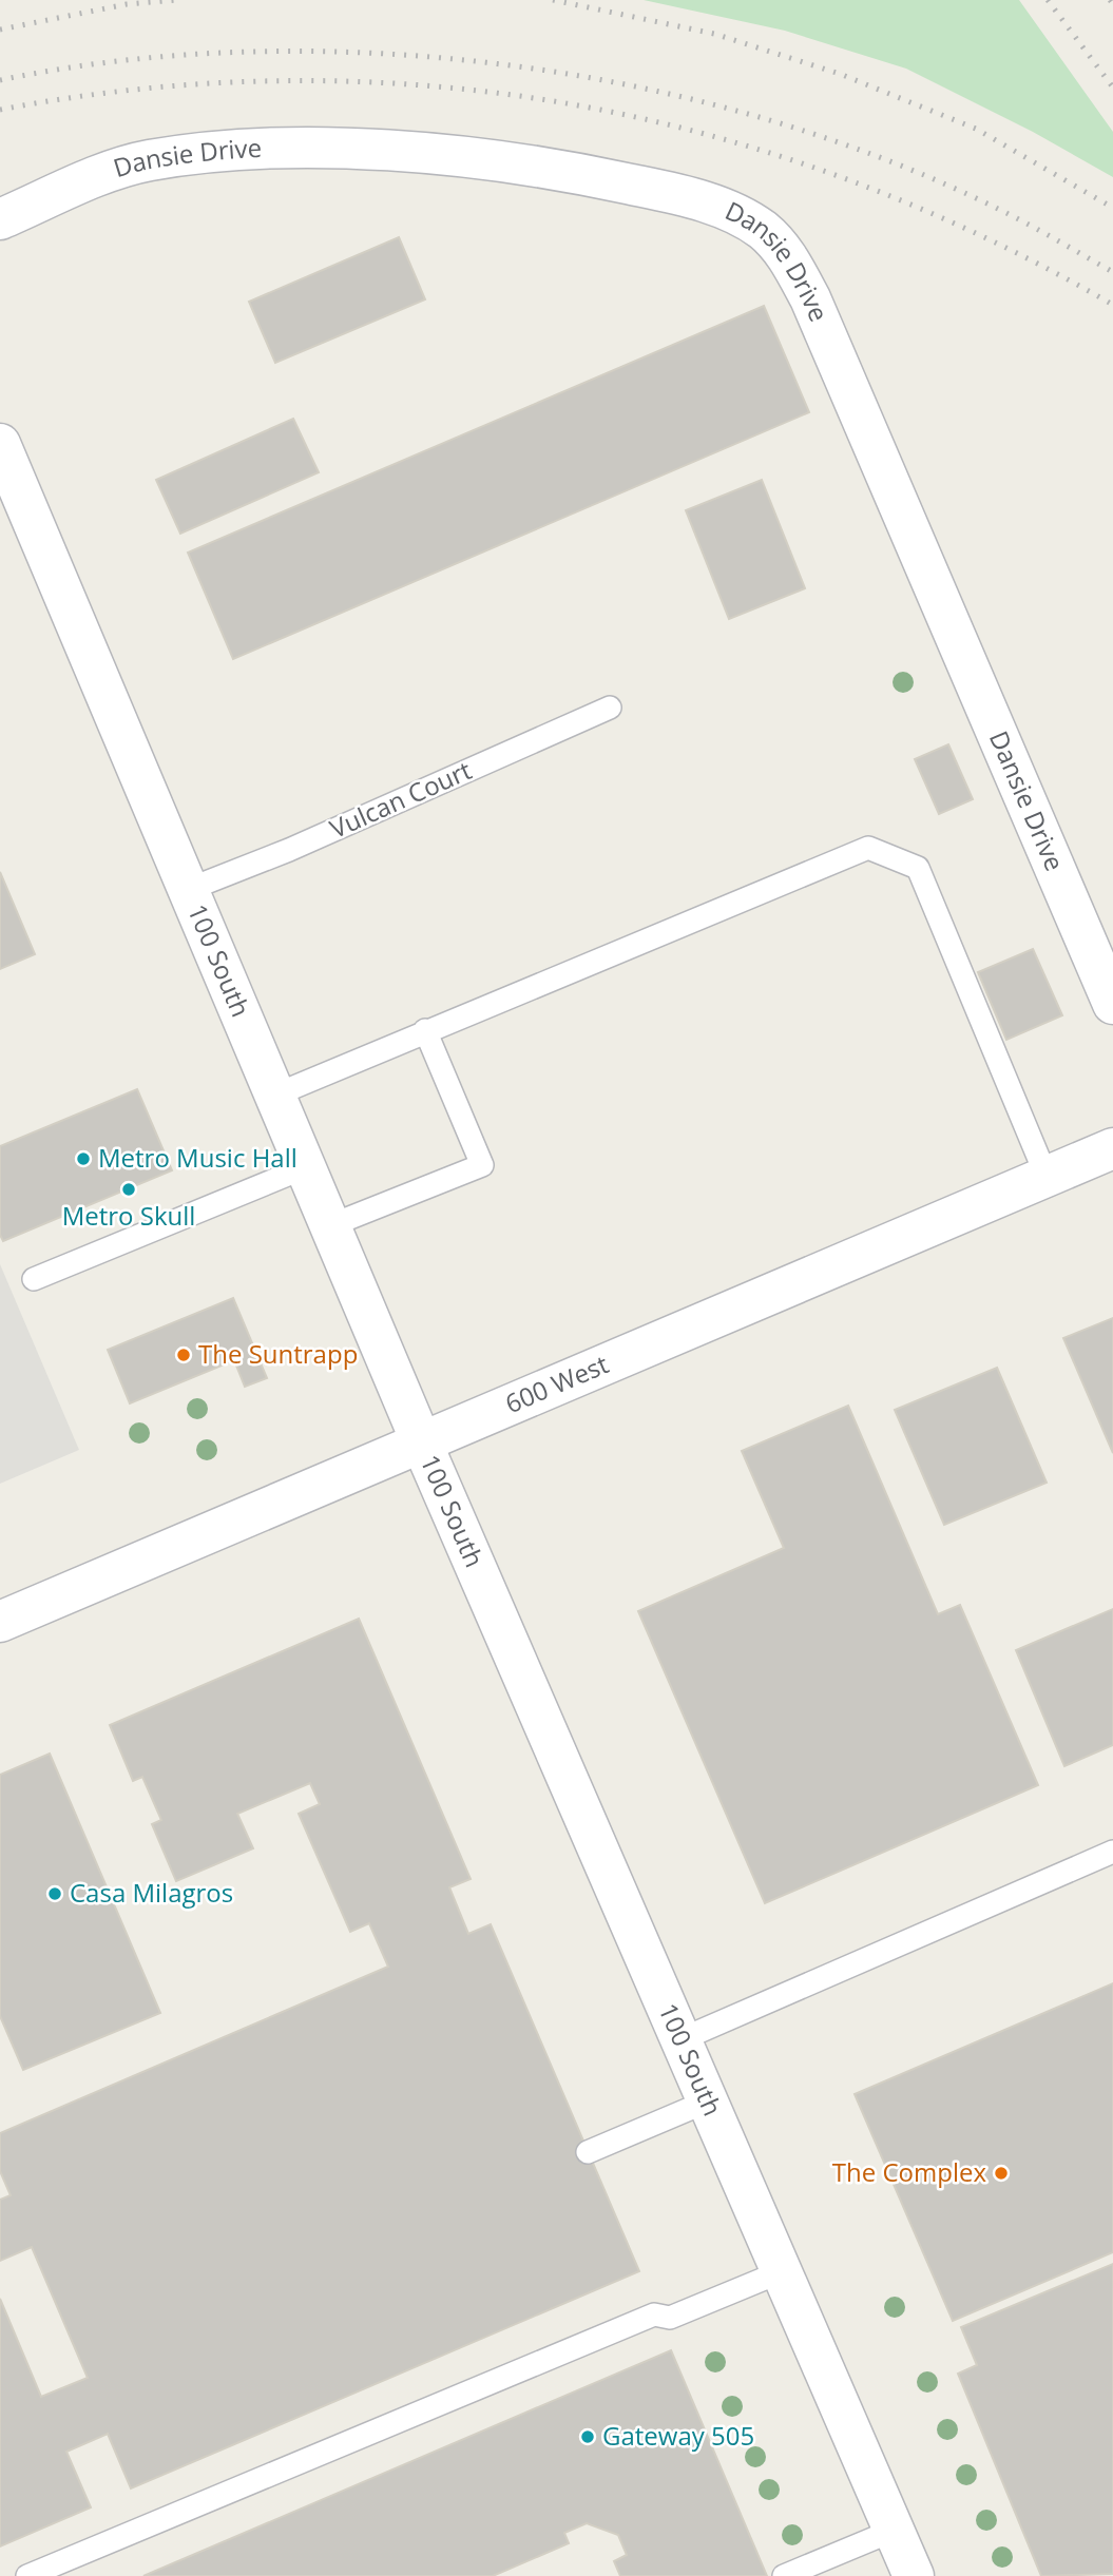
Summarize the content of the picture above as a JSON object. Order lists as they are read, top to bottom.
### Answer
{
  "streets": {
    "street": ["Dansie Drive", "100 South", "600 West"],
    "lane": ["Vulcan Court"]
  },
  "crossings": [
    ["Vulcan Court", "100 South"],
    ["100 South", "600 West"]
  ],
  "places": [
    "Metro Music Hall",
    "Metro Skull",
    "The Suntrapp",
    "Casa Milagros",
    "The Complex",
    "Gateway 505"
  ]
}
